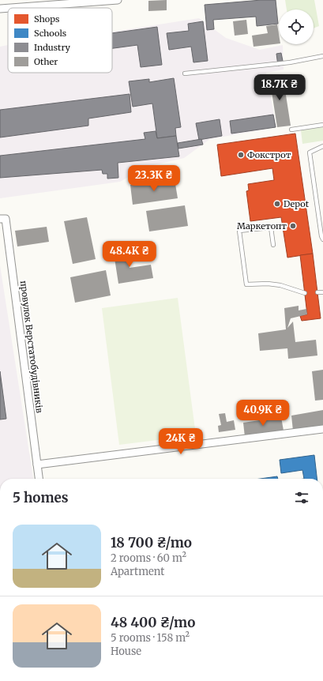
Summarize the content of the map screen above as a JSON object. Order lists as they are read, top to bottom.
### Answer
{
  "streets": {
    "street": ["провулок Верстатобудівників"]
  },
  "places": ["Фокстрот", "Depot", "Маркетопт"],
  "legend": [
    "Shops",
    "Schools",
    "Industry",
    "Other"
  ],
  "page": {
    "price": [
      "18.7K ₴",
      "23.3K ₴",
      "48.4K ₴",
      "40.9K ₴",
      "24K ₴"
    ],
    "heading": "5 homes",
    "list": [
      {
        "name": "18 700 ₴/mo",
        "note": "2 rooms · 60 m² · Apartment"
      },
      {
        "name": "48 400 ₴/mo",
        "note": "5 rooms · 158 m² · House"
      }
    ]
  }
}
